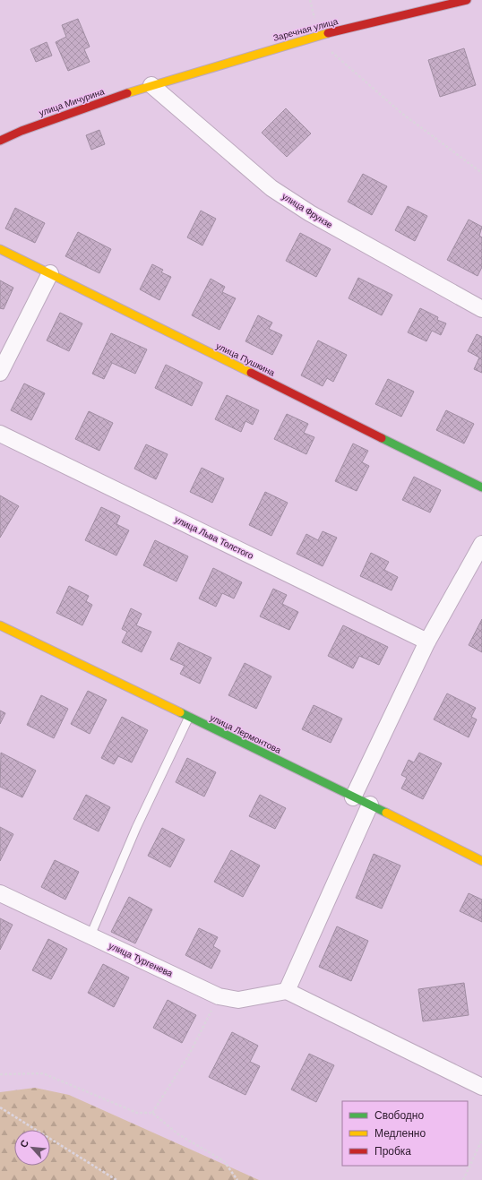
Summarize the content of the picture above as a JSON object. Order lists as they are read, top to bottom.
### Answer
{
  "streets": {
    "street": [
      "Заречная улица",
      "улица Мичурина",
      "улица Фрунзе",
      "улица Пушкина",
      "улица Льва Толстого",
      "улица Лермонтова",
      "улица Тургенева"
    ]
  },
  "crossings": [
    ["Заречная улица", "улица Мичурина"],
    ["Заречная улица", "улица Фрунзе"],
    ["улица Мичурина", "улица Фрунзе"]
  ],
  "legend": ["Свободно", "Медленно", "Пробка"],
  "north": "top left"
}
